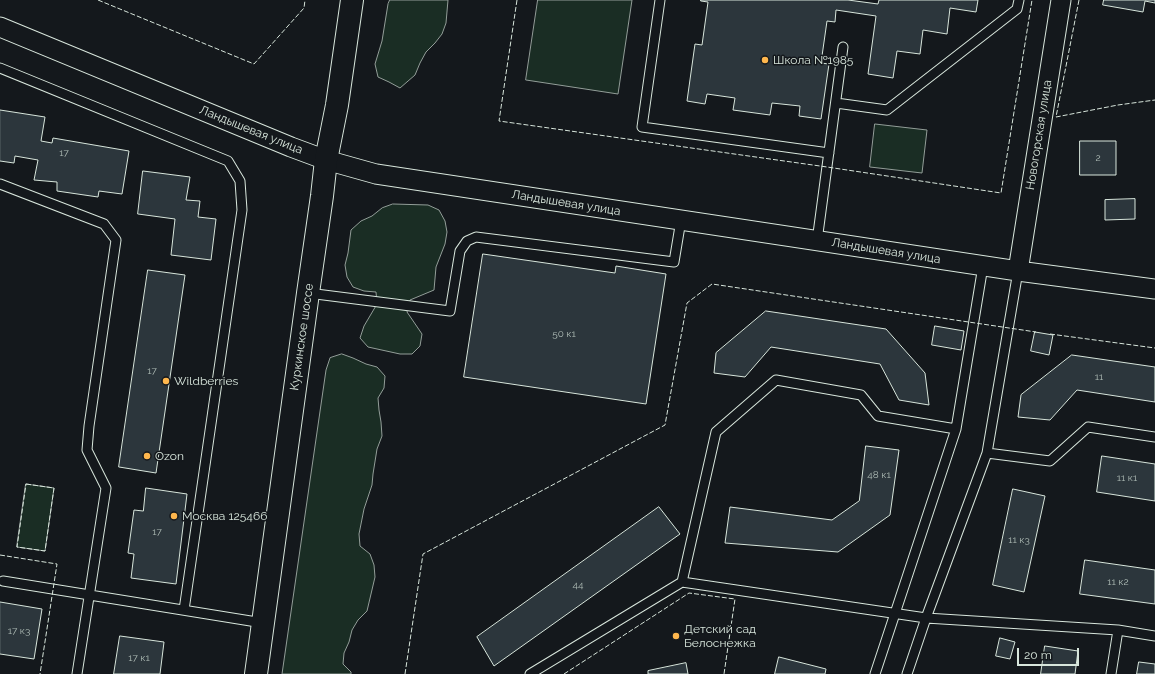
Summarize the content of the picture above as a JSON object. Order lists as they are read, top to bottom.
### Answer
{
  "streets": {
    "main road": ["Куркинское шоссе"],
    "street": ["Ландышевая улица", "Новогорская улица"]
  },
  "crossings": [
    ["Ландышевая улица", "Новогорская улица"],
    ["Ландышевая улица", "Куркинское шоссе"]
  ],
  "places": [
    "Школа №1985",
    "Wildberries",
    "Ozon",
    "Москва 125466",
    "Детский сад Белоснежка"
  ],
  "house_numbers": [
    "17",
    "2",
    "50 к1",
    "17",
    "11",
    "48 к1",
    "11 к1",
    "17",
    "11 к3",
    "11 к2",
    "44",
    "17 к3",
    "17 к1"
  ],
  "scale_bar": "20 m"
}
